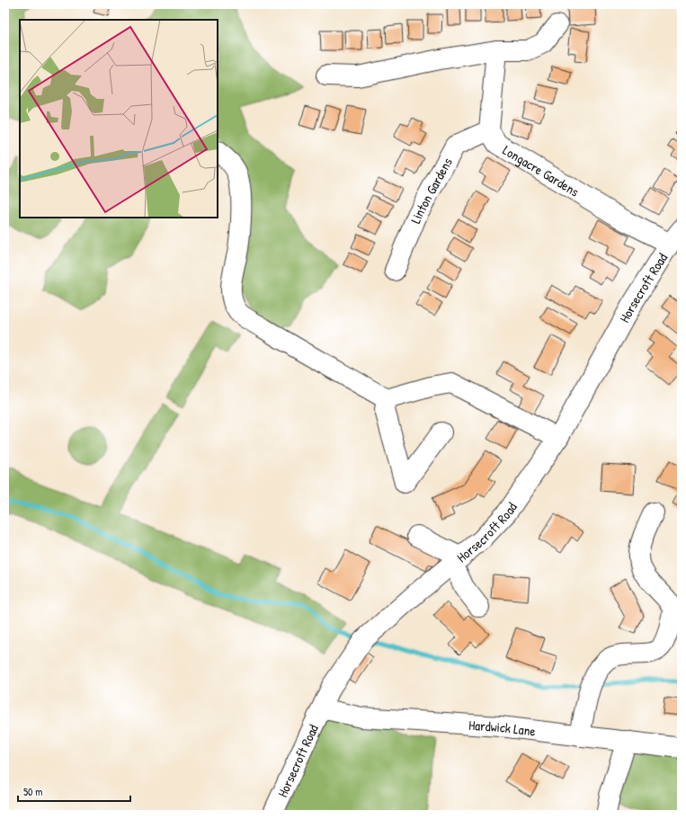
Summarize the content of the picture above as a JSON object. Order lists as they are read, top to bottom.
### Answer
{
  "streets": {
    "street": [
      "Longacre Gardens",
      "Linton Gardens",
      "Horsecroft Road",
      "Hardwick Lane"
    ]
  },
  "crossings": [
    ["Longacre Gardens", "Linton Gardens"],
    ["Longacre Gardens", "Horsecroft Road"],
    ["Horsecroft Road", "Hardwick Lane"]
  ],
  "scale_bar": "50 m"
}
